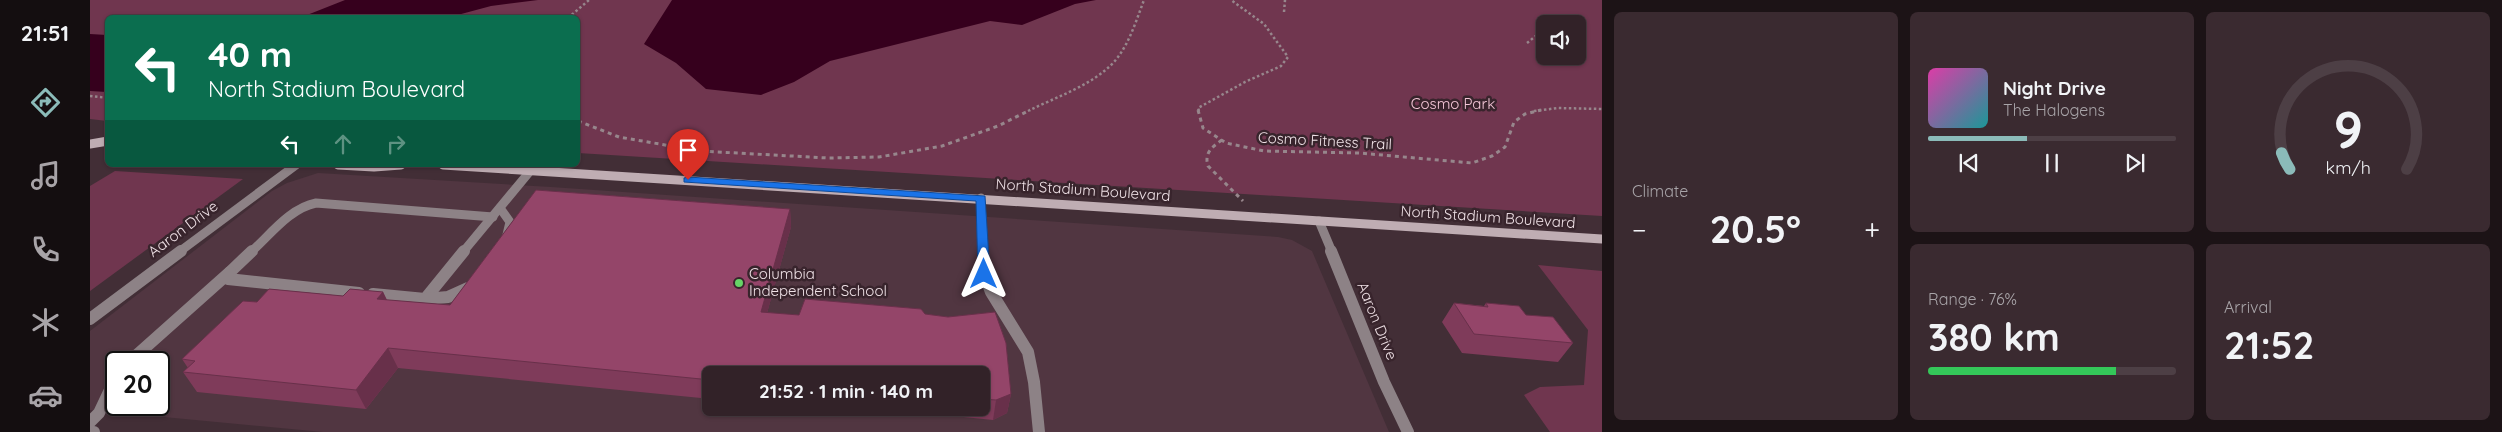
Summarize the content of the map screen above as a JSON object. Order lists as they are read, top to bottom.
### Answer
{
  "streets": {
    "main road": ["North Stadium Boulevard"],
    "street": ["Aaron Drive"],
    "path": ["Cosmo Fitness Trail"]
  },
  "crossings": [
    ["North Stadium Boulevard", "Aaron Drive"]
  ],
  "parks": ["Cosmo Park"],
  "places": ["Columbia Independent School"],
  "page": {
    "tabs": "21:51",
    "tile": [
      "Climate",
      ["Range · 76%", "380 km"],
      ["Arrival", "21:52"]
    ],
    "turn": ["40 m", "North Stadium Boulevard"],
    "song": ["Night Drive", "The Halogens"],
    "heat": ["−", "20.5°", "+"],
    "limit": "20",
    "trip": "21:52 · 1 min · 140 m",
    "gauge": ["9", "km/h"]
  }
}
